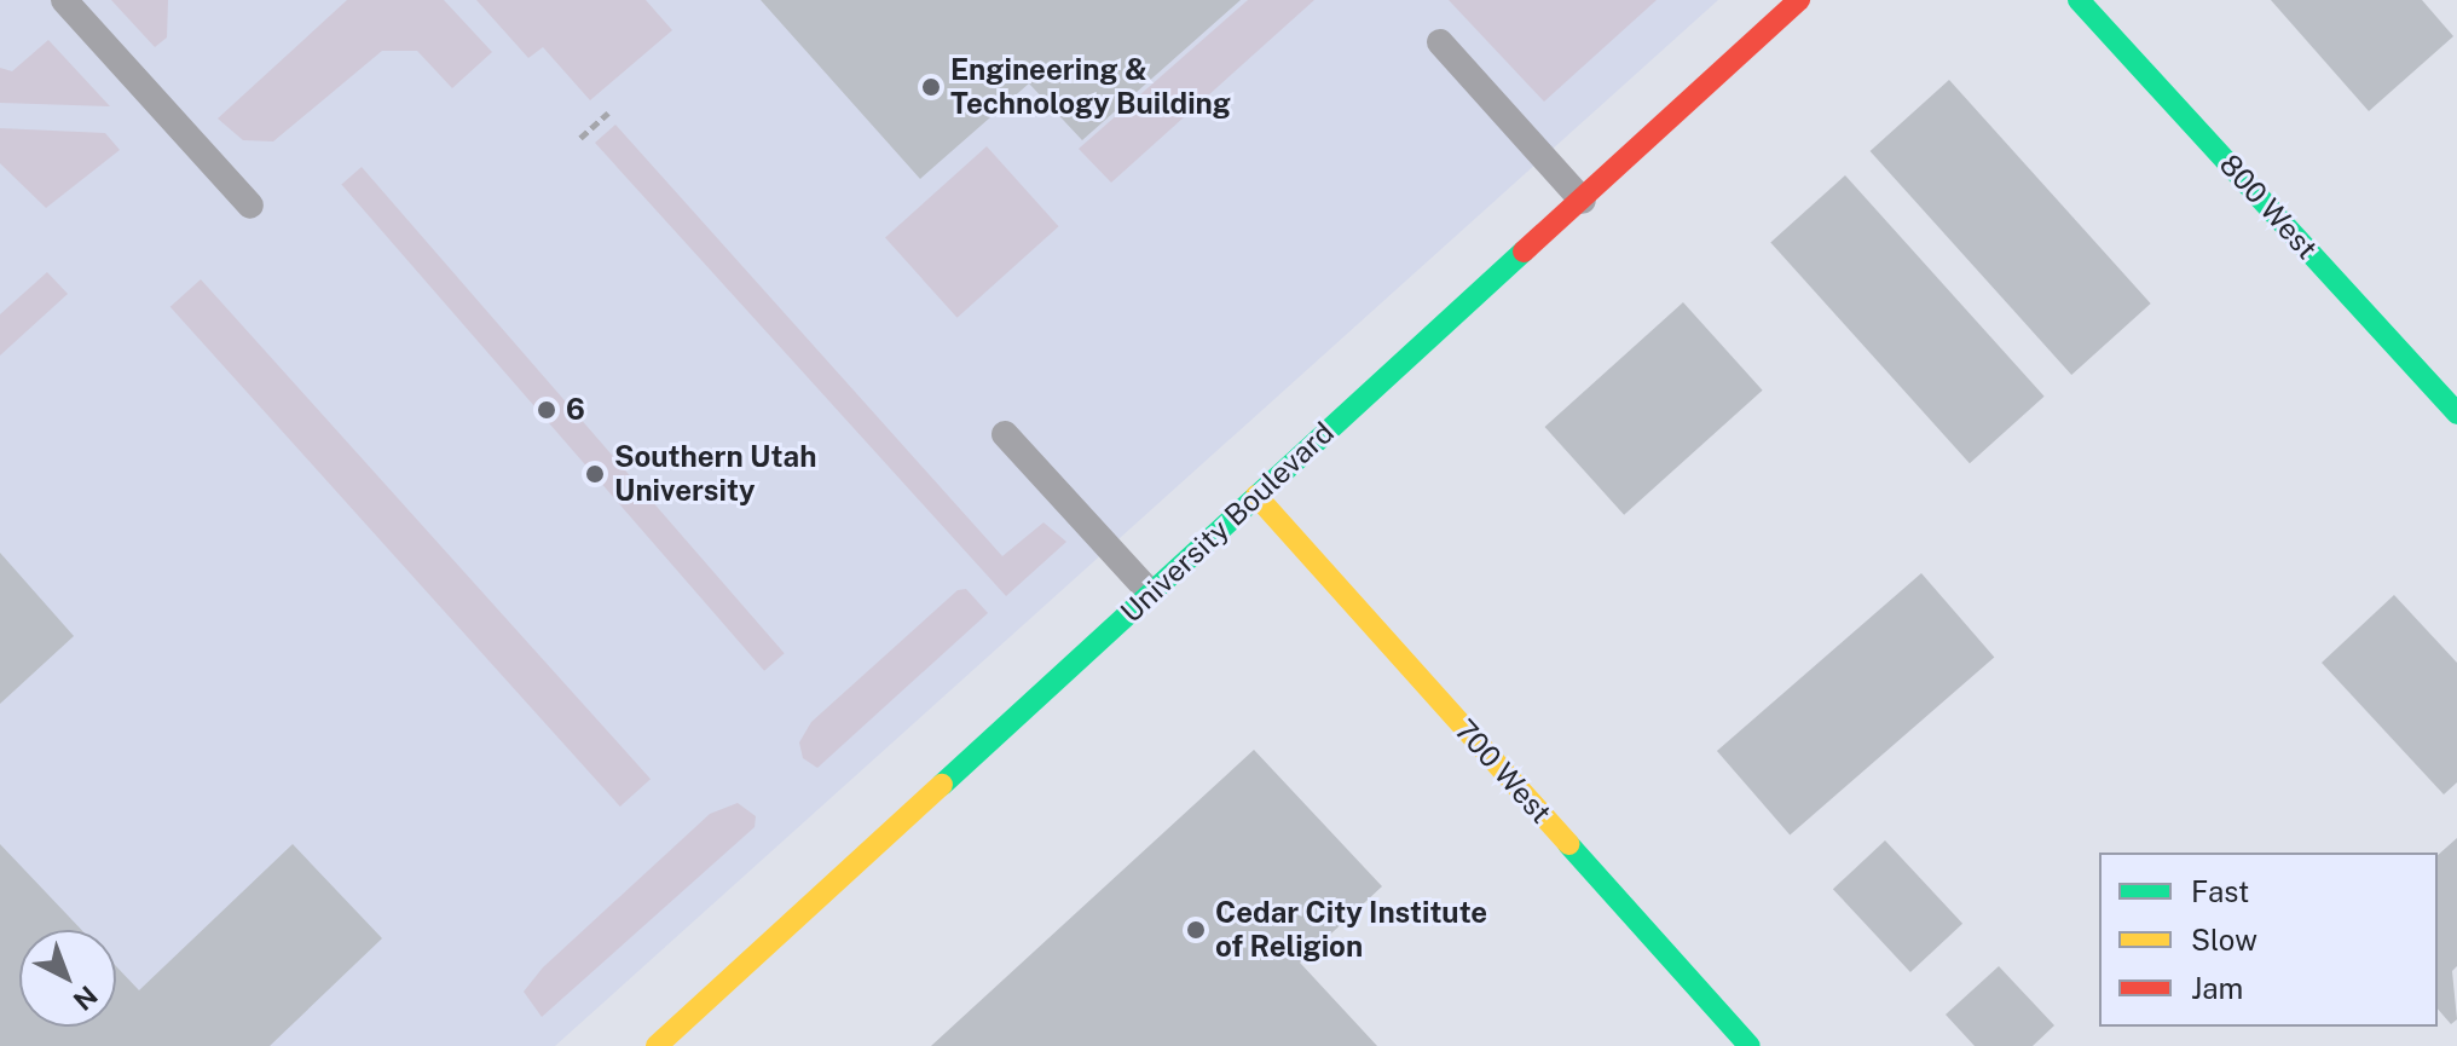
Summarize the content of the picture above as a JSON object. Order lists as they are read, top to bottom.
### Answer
{
  "streets": {
    "main road": ["800 West", "University Boulevard", "700 West"]
  },
  "crossings": [
    ["University Boulevard", "700 West"]
  ],
  "places": [
    "Engineering & Technology Building",
    "6",
    "Southern Utah University",
    "Cedar City Institute of Religion"
  ],
  "legend": ["Fast", "Slow", "Jam"],
  "north": "bottom right"
}
